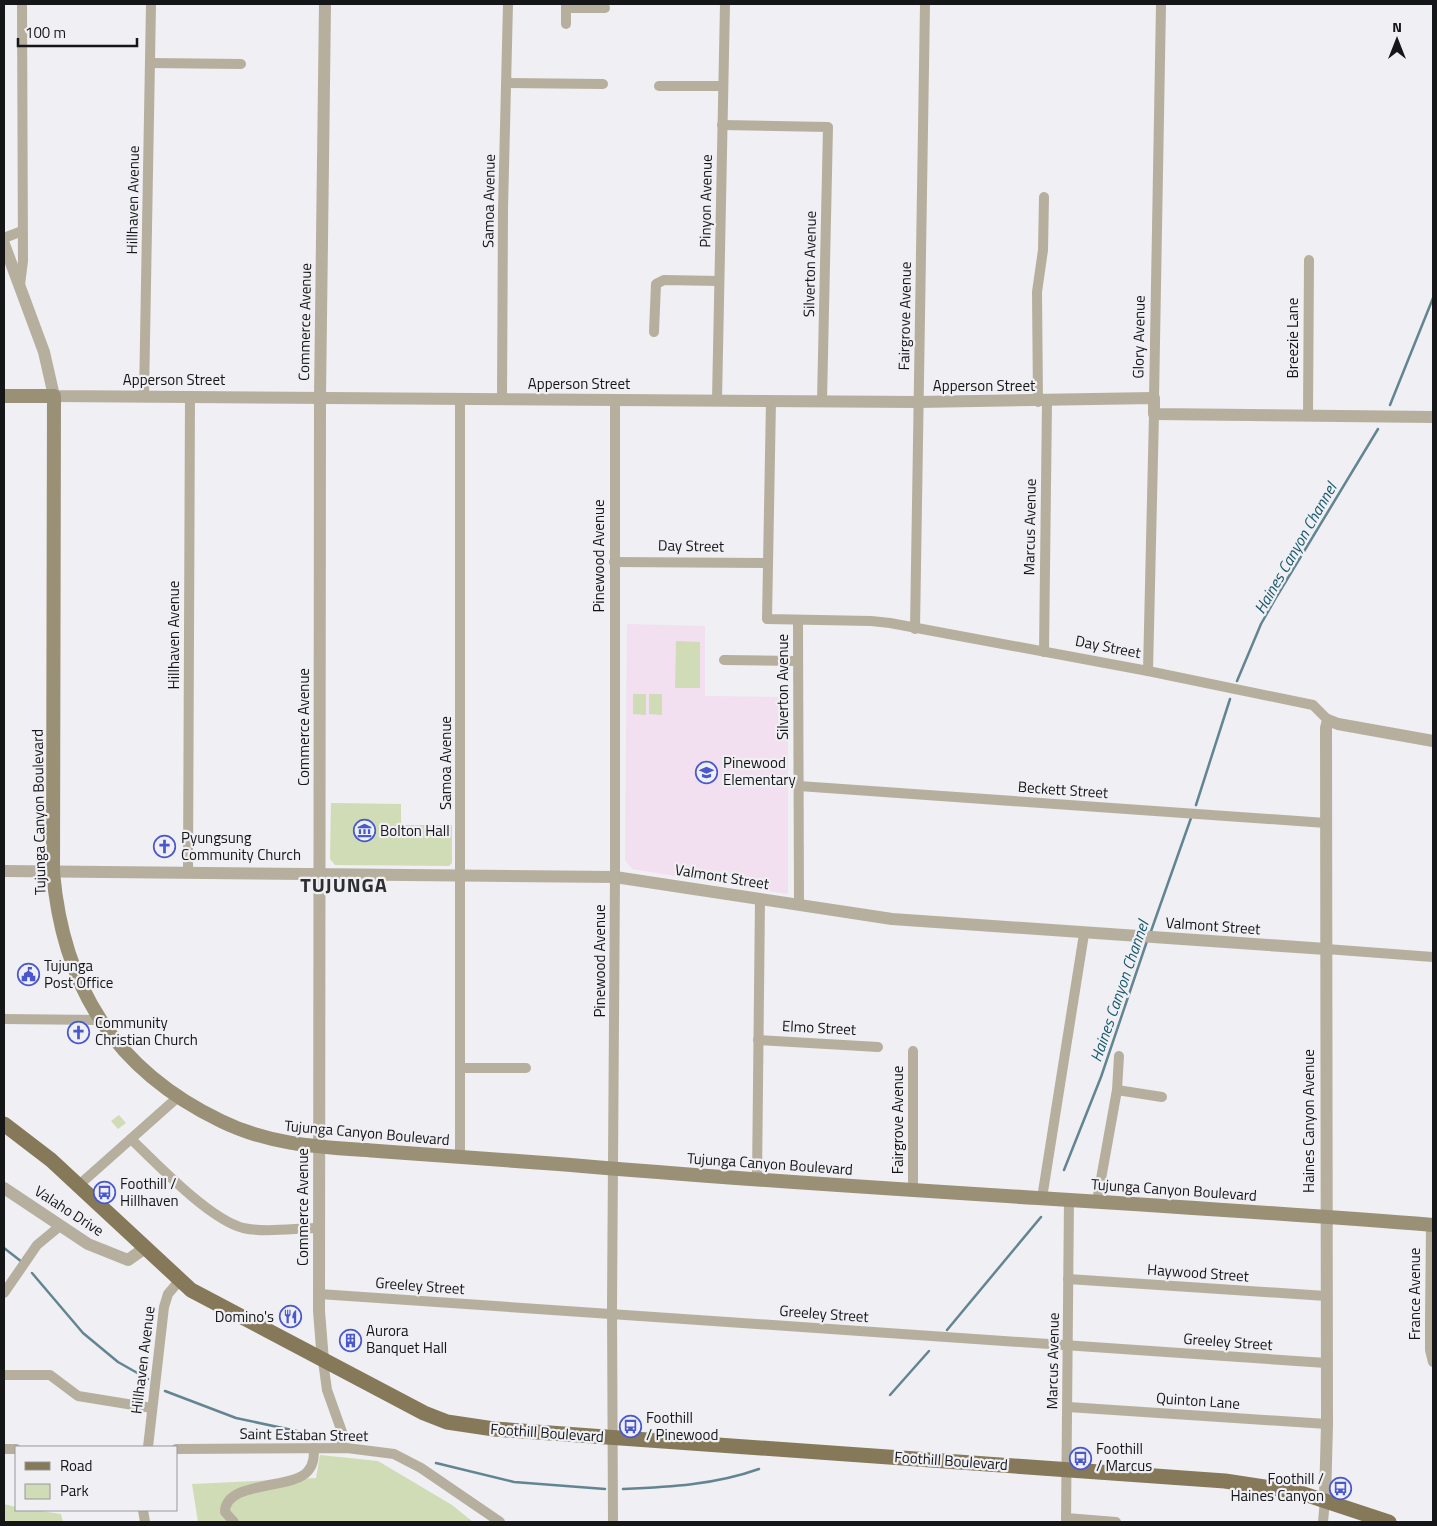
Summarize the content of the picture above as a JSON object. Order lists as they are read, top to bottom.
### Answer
{
  "streets": {
    "main road": ["Apperson Street", "Tujunga Canyon Boulevard", "Foothill Boulevard"],
    "street": [
      "Hillhaven Avenue",
      "Samoa Avenue",
      "Pinyon Avenue",
      "Silverton Avenue",
      "Fairgrove Avenue",
      "Commerce Avenue",
      "Glory Avenue",
      "Breezie Lane",
      "Marcus Avenue",
      "Day Street",
      "Pinewood Avenue",
      "Beckett Street",
      "Valmont Street",
      "Elmo Street",
      "Haines Canyon Avenue",
      "Valaho Drive",
      "Haywood Street",
      "Greeley Street",
      "France Avenue",
      "Quinton Lane",
      "Saint Estaban Street"
    ]
  },
  "crossings": [
    ["Hillhaven Avenue", "Apperson Street"],
    ["Hillhaven Avenue", "Valmont Street"],
    ["Hillhaven Avenue", "Foothill Boulevard"],
    ["Samoa Avenue", "Apperson Street"],
    ["Samoa Avenue", "Tujunga Canyon Boulevard"],
    ["Samoa Avenue", "Valmont Street"],
    ["Pinyon Avenue", "Silverton Avenue"],
    ["Pinyon Avenue", "Apperson Street"],
    ["Silverton Avenue", "Apperson Street"],
    ["Silverton Avenue", "Day Street"],
    ["Silverton Avenue", "Beckett Street"],
    ["Silverton Avenue", "Valmont Street"],
    ["Fairgrove Avenue", "Apperson Street"],
    ["Fairgrove Avenue", "Day Street"],
    ["Fairgrove Avenue", "Tujunga Canyon Boulevard"],
    ["Commerce Avenue", "Apperson Street"],
    ["Commerce Avenue", "Tujunga Canyon Boulevard"],
    ["Commerce Avenue", "Valmont Street"],
    ["Commerce Avenue", "Greeley Street"],
    ["Commerce Avenue", "Foothill Boulevard"],
    ["Commerce Avenue", "Saint Estaban Street"],
    ["Glory Avenue", "Apperson Street"],
    ["Glory Avenue", "Day Street"],
    ["Apperson Street", "Marcus Avenue"],
    ["Apperson Street", "Pinewood Avenue"],
    ["Apperson Street", "Tujunga Canyon Boulevard"],
    ["Marcus Avenue", "Day Street"],
    ["Marcus Avenue", "Tujunga Canyon Boulevard"],
    ["Marcus Avenue", "Haywood Street"],
    ["Marcus Avenue", "Greeley Street"],
    ["Marcus Avenue", "Quinton Lane"],
    ["Marcus Avenue", "Foothill Boulevard"],
    ["Day Street", "Pinewood Avenue"],
    ["Day Street", "Haines Canyon Avenue"],
    ["Pinewood Avenue", "Tujunga Canyon Boulevard"],
    ["Pinewood Avenue", "Valmont Street"],
    ["Pinewood Avenue", "Greeley Street"],
    ["Pinewood Avenue", "Foothill Boulevard"],
    ["Beckett Street", "Haines Canyon Avenue"],
    ["Tujunga Canyon Boulevard", "Valmont Street"],
    ["Tujunga Canyon Boulevard", "Haines Canyon Avenue"],
    ["Tujunga Canyon Boulevard", "France Avenue"],
    ["Valmont Street", "Haines Canyon Avenue"],
    ["Haines Canyon Avenue", "Haywood Street"],
    ["Haines Canyon Avenue", "Greeley Street"],
    ["Haines Canyon Avenue", "Quinton Lane"],
    ["Haines Canyon Avenue", "Foothill Boulevard"],
    ["Valaho Drive", "Foothill Boulevard"]
  ],
  "districts": ["TUJUNGA"],
  "water": ["Haines Canyon Channel"],
  "places": {
    "school or university": ["Pinewood Elementary"],
    "museum": ["Bolton Hall"],
    "church": ["Pyungsung Community Church", "Community Christian Church"],
    "public building": ["Tujunga Post Office"],
    "bus stop": [
      "Foothill / Hillhaven",
      "Foothill / Pinewood",
      "Foothill / Marcus",
      "Foothill / Haines Canyon"
    ],
    "restaurant": ["Domino's"],
    "building": ["Aurora Banquet Hall"]
  },
  "legend": ["Road", "Park"],
  "scale_bar": "100 m",
  "north": "top"
}
